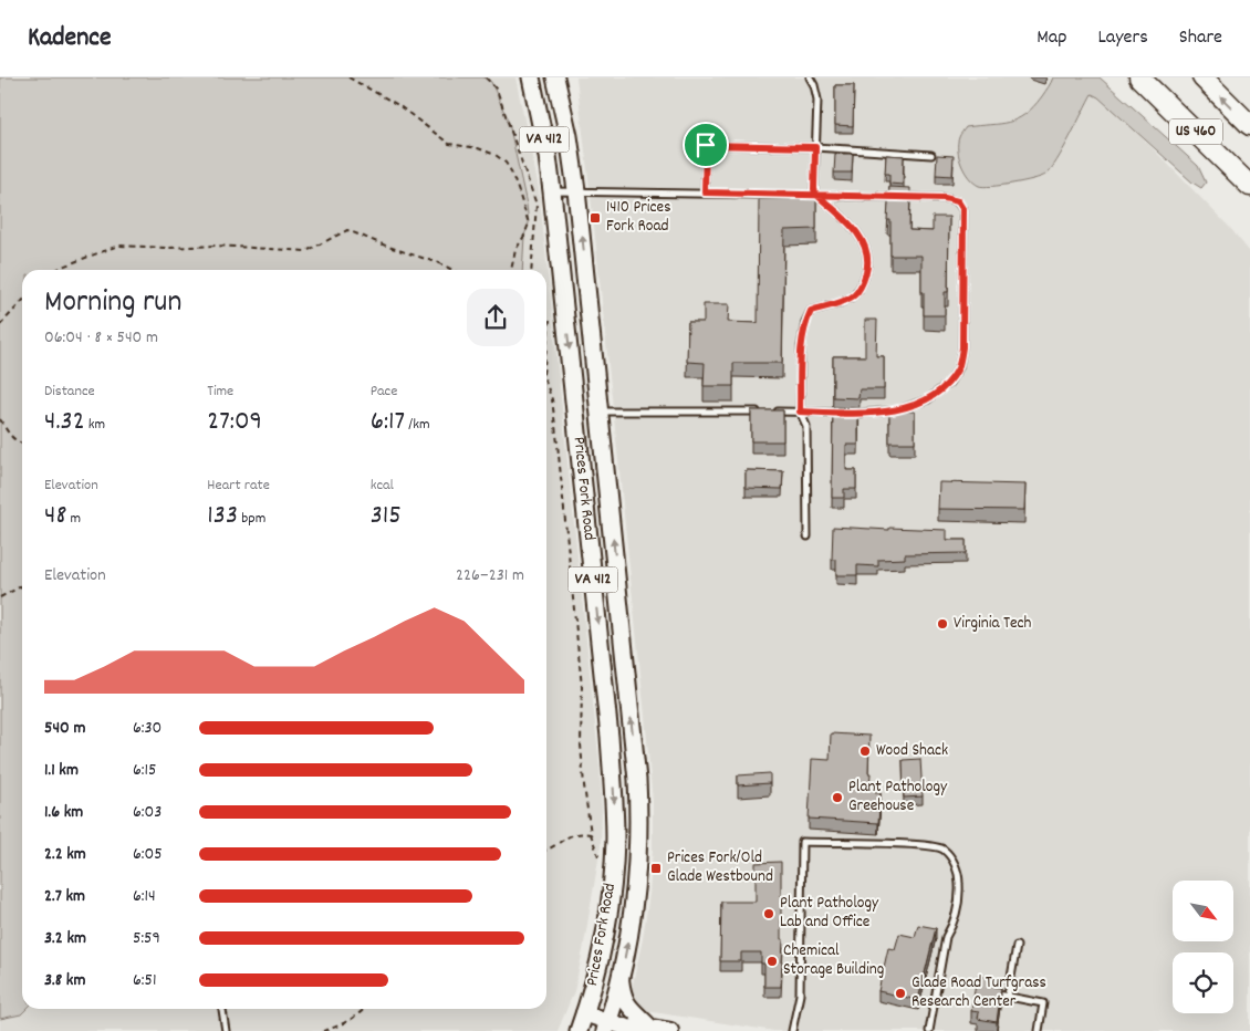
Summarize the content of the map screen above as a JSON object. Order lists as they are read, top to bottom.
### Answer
{
  "streets": {
    "highway": ["US 460"],
    "main road": ["VA 412", "Prices Fork Road"]
  },
  "places": {
    "transit": ["1410 Prices Fork Road", "Prices Fork/Old Glade Westbound"],
    "other": [
      "Virginia Tech",
      "Wood Shack",
      "Plant Pathology Greehouse",
      "Plant Pathology Lab and Office",
      "Chemical Storage Building",
      "Glade Road Turfgrass Research Center"
    ]
  },
  "north": "bottom right",
  "page": {
    "header": "Kadence",
    "nav": ["Map", "Layers", "Share"],
    "heading": ["Morning run", "06:04 · 8 × 540 m"],
    "stats": [
      ["Distance", "4.32 km"],
      ["Time", "27:09"],
      ["Pace", "6:17 /km"],
      ["Elevation", "48 m"],
      ["Heart rate", "133 bpm"],
      ["kcal", "315"]
    ],
    "chart": ["Elevation", "226–231 m"],
    "list": [
      {
        "name": "540 m",
        "note": "6:30"
      },
      {
        "name": "1.1 km",
        "note": "6:15"
      },
      {
        "name": "1.6 km",
        "note": "6:03"
      },
      {
        "name": "2.2 km",
        "note": "6:05"
      },
      {
        "name": "2.7 km",
        "note": "6:14"
      },
      {
        "name": "3.2 km",
        "note": "5:59"
      },
      {
        "name": "3.8 km",
        "note": "6:51"
      }
    ]
  }
}
